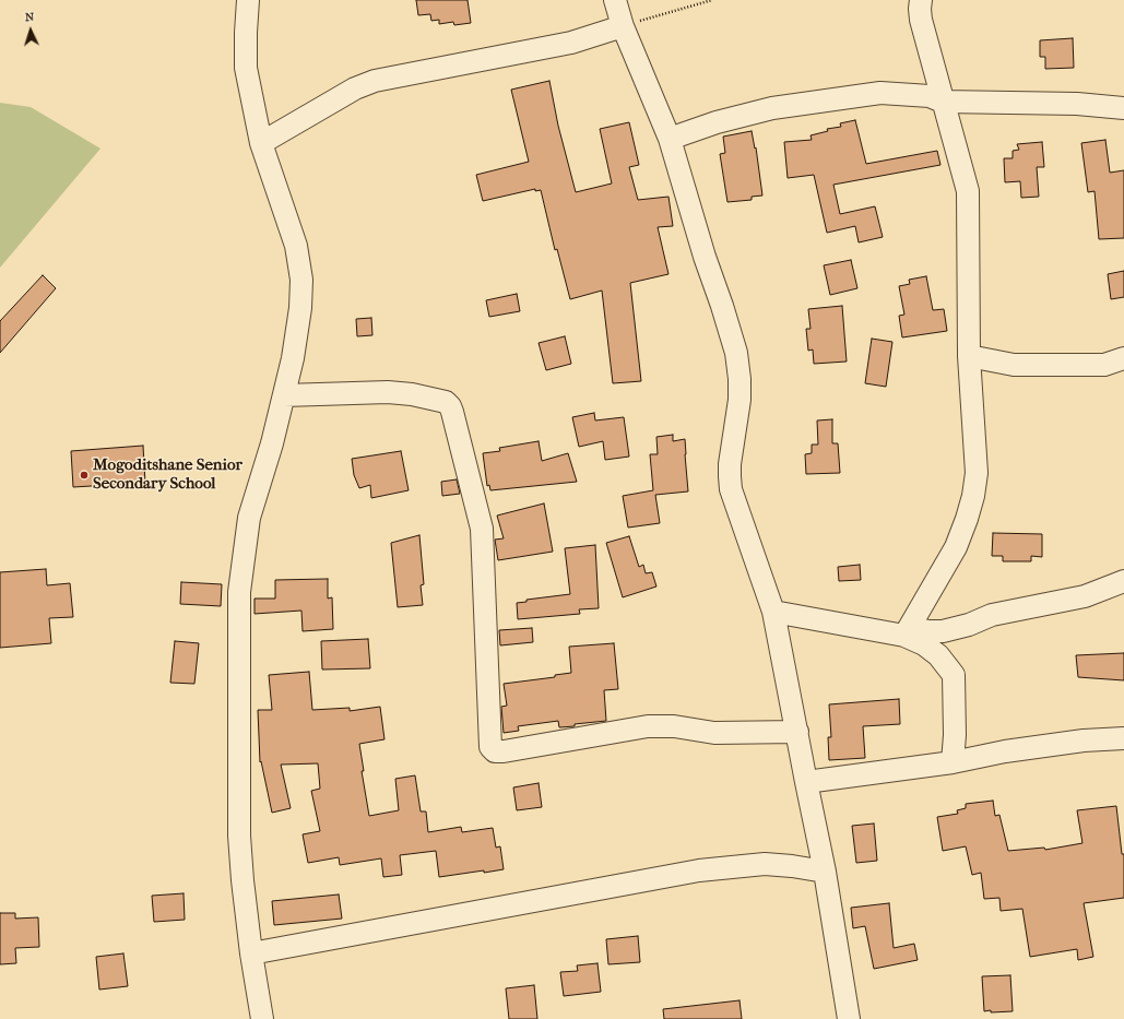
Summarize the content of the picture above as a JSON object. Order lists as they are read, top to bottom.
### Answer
{
  "places": ["Mogoditshane Senior Secondary School"],
  "north": "top"
}
